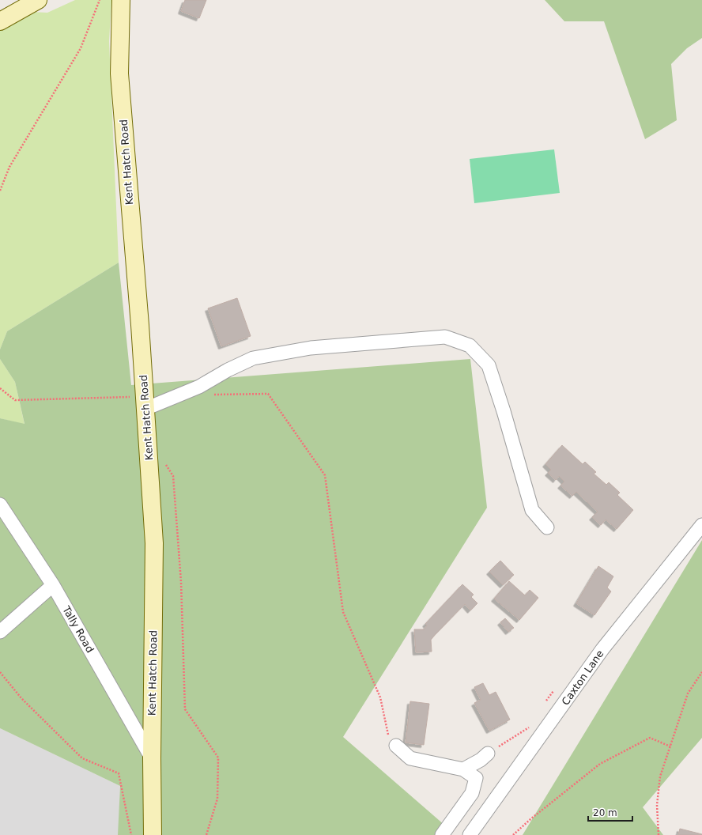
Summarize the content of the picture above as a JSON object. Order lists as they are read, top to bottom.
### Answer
{
  "streets": {
    "main road": ["Kent Hatch Road"],
    "street": ["Tally Road", "Caxton Lane"]
  },
  "crossings": [
    ["Kent Hatch Road", "Tally Road"]
  ],
  "scale_bar": "20 m"
}
